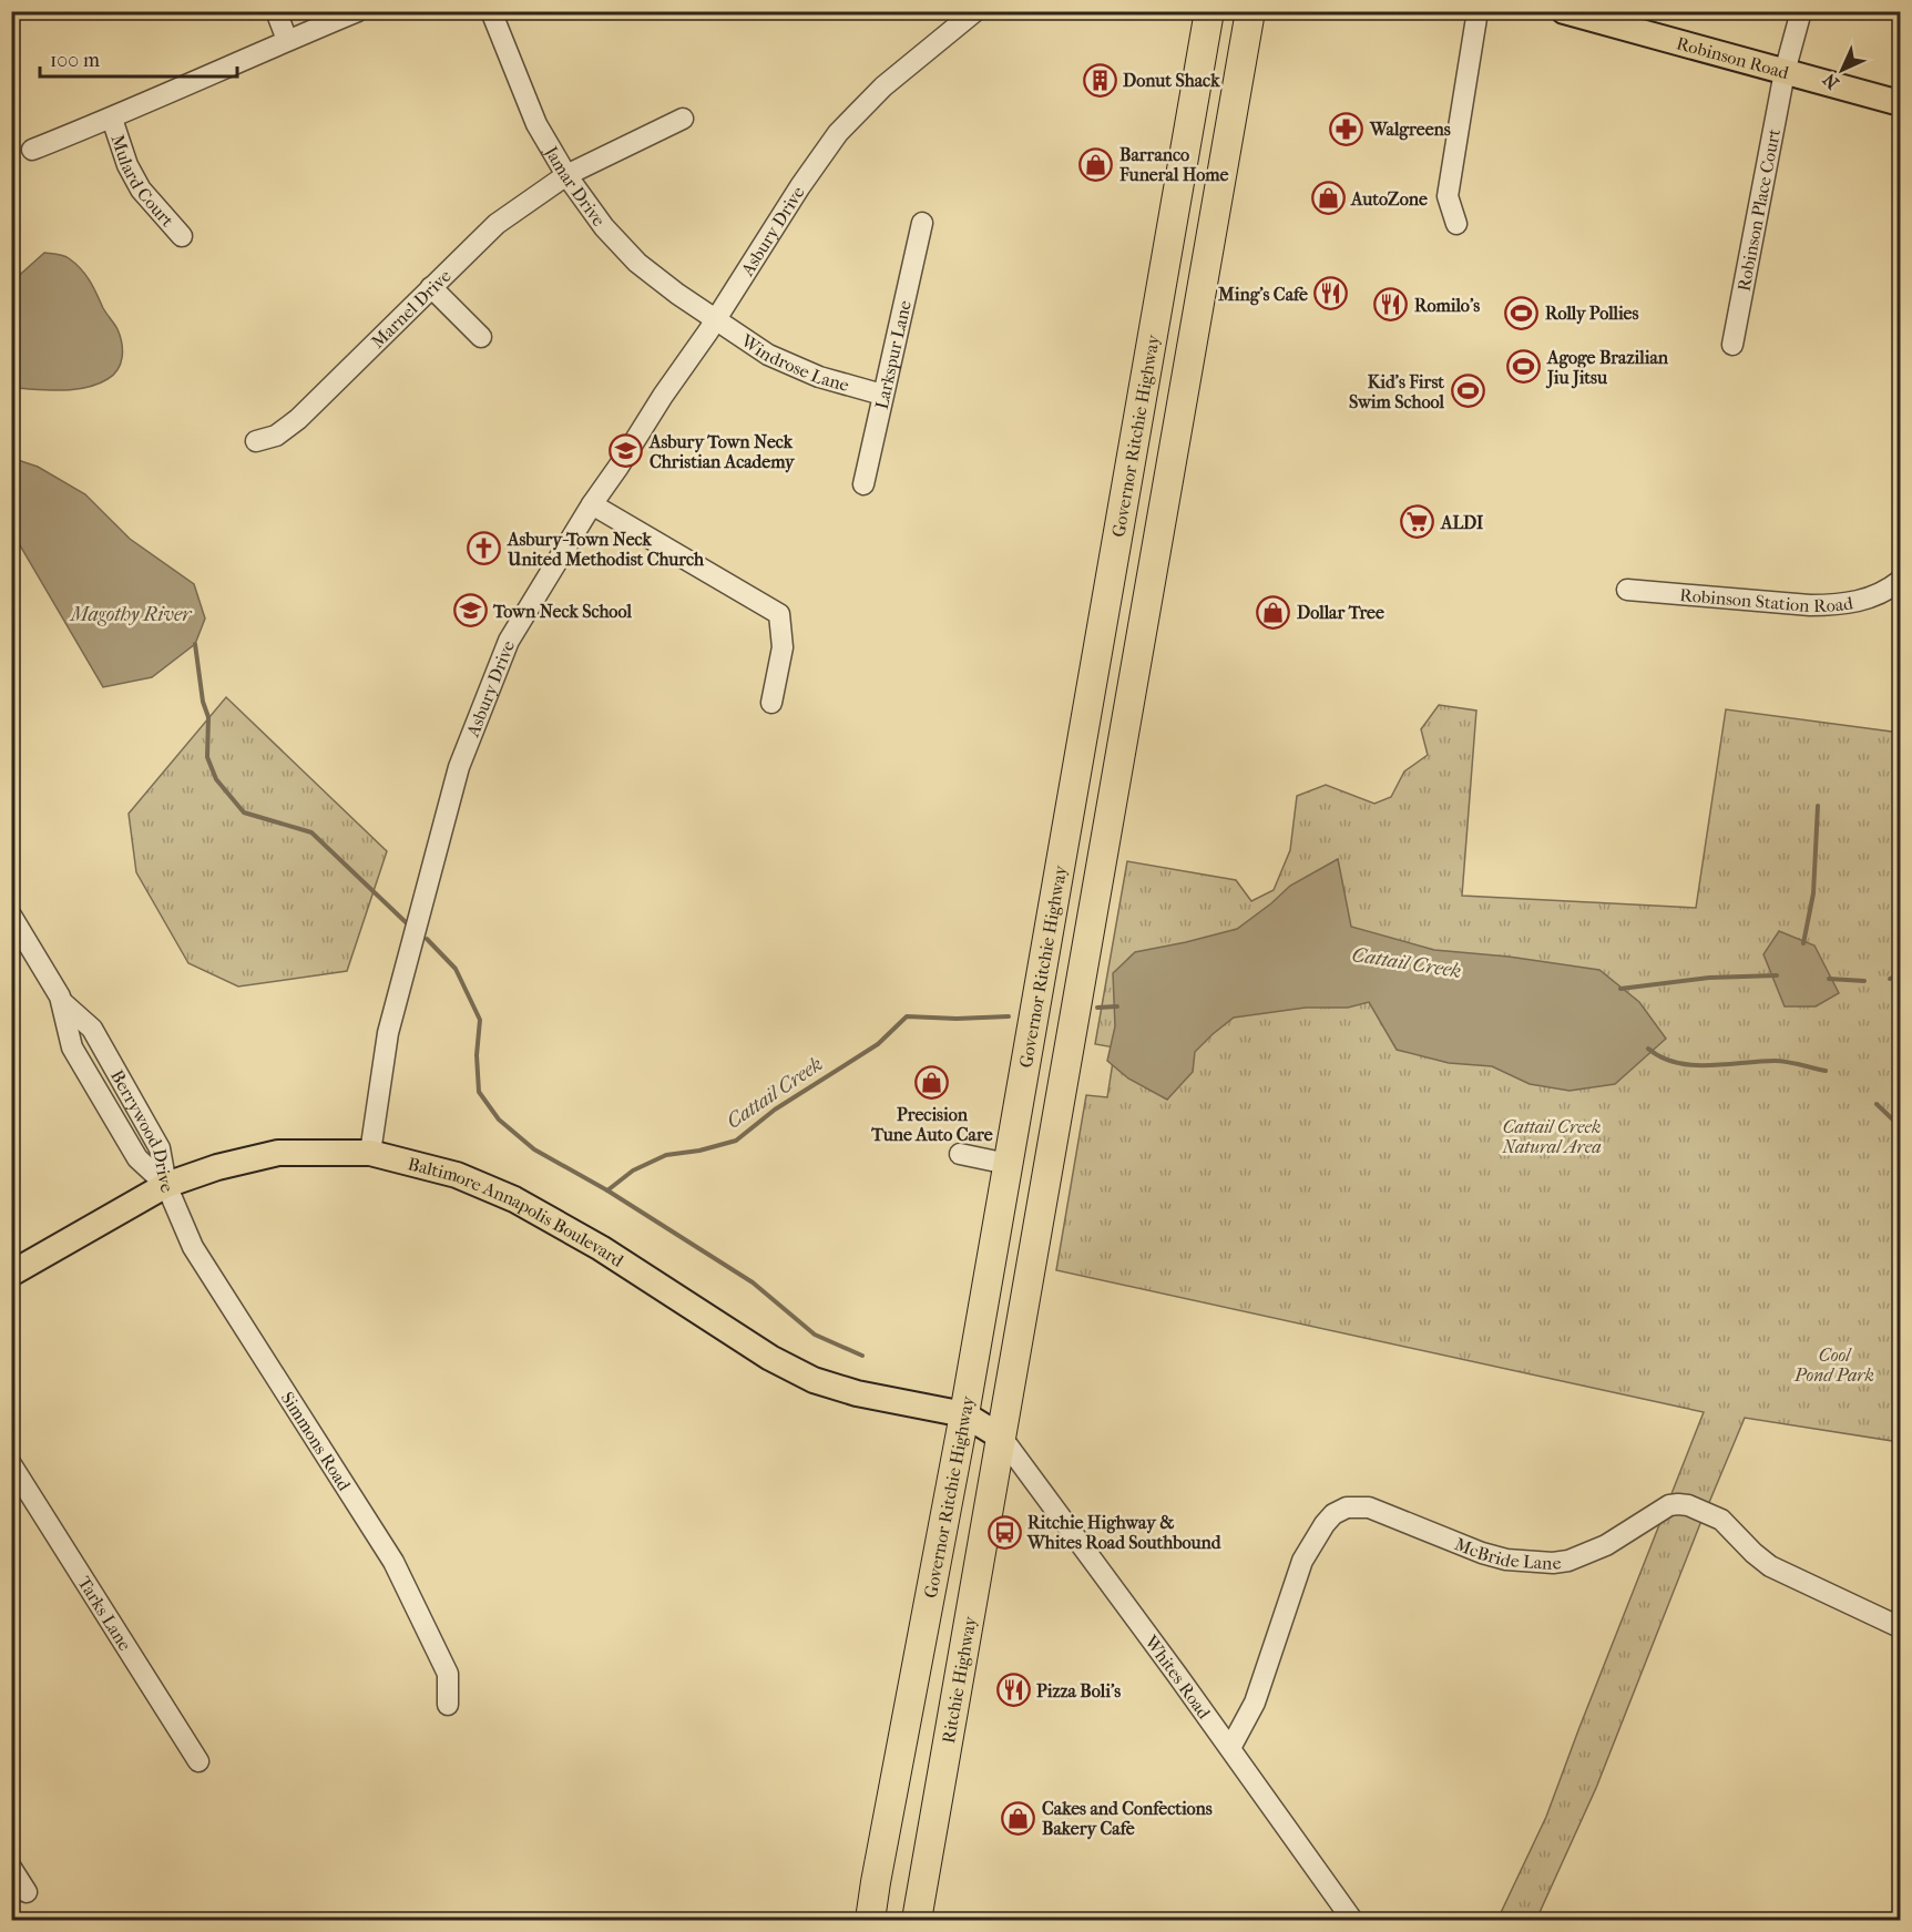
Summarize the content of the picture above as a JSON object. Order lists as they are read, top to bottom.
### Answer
{
  "streets": {
    "highway": ["Governor Ritchie Highway", "Ritchie Highway"],
    "main road": ["Robinson Road", "Baltimore Annapolis Boulevard"],
    "street": [
      "Mulard Court",
      "Jamar Drive",
      "Robinson Place Court",
      "Asbury Drive",
      "Marnel Drive",
      "Larkspur Lane",
      "Windrose Lane",
      "Robinson Station Road",
      "Berrywood Drive",
      "Simmons Road",
      "McBride Lane",
      "Tarks Lane",
      "Whites Road"
    ]
  },
  "crossings": [
    ["Robinson Road", "Robinson Place Court"],
    ["Jamar Drive", "Asbury Drive"],
    ["Jamar Drive", "Marnel Drive"],
    ["Jamar Drive", "Windrose Lane"],
    ["Asbury Drive", "Windrose Lane"],
    ["Asbury Drive", "Baltimore Annapolis Boulevard"],
    ["Larkspur Lane", "Windrose Lane"],
    ["Governor Ritchie Highway", "Baltimore Annapolis Boulevard"],
    ["Berrywood Drive", "Baltimore Annapolis Boulevard"],
    ["Berrywood Drive", "Simmons Road"],
    ["Baltimore Annapolis Boulevard", "Simmons Road"],
    ["Baltimore Annapolis Boulevard", "Whites Road"],
    ["Baltimore Annapolis Boulevard", "Ritchie Highway"],
    ["McBride Lane", "Whites Road"],
    ["Whites Road", "Ritchie Highway"]
  ],
  "water": ["Magothy River", "Cattail Creek"],
  "parks": ["Cattail Creek Natural Area", "Cool Pond Park"],
  "places": {
    "building": ["Donut Shack"],
    "pharmacy": ["Walgreens"],
    "shop": [
      "Barranco Funeral Home",
      "AutoZone",
      "Dollar Tree",
      "Precision Tune Auto Care",
      "Cakes and Confections Bakery Cafe"
    ],
    "restaurant": ["Ming's Cafe", "Romilo's", "Pizza Boli's"],
    "sports": ["Rolly Pollies", "Agoge Brazilian Jiu Jitsu", "Kid's First Swim School"],
    "school or university": ["Asbury Town Neck Christian Academy", "Town Neck School"],
    "supermarket": ["ALDI"],
    "church": ["Asbury-Town Neck United Methodist Church"],
    "bus stop": ["Ritchie Highway & Whites Road Southbound"]
  },
  "scale_bar": "100 m",
  "north": "bottom left"
}
